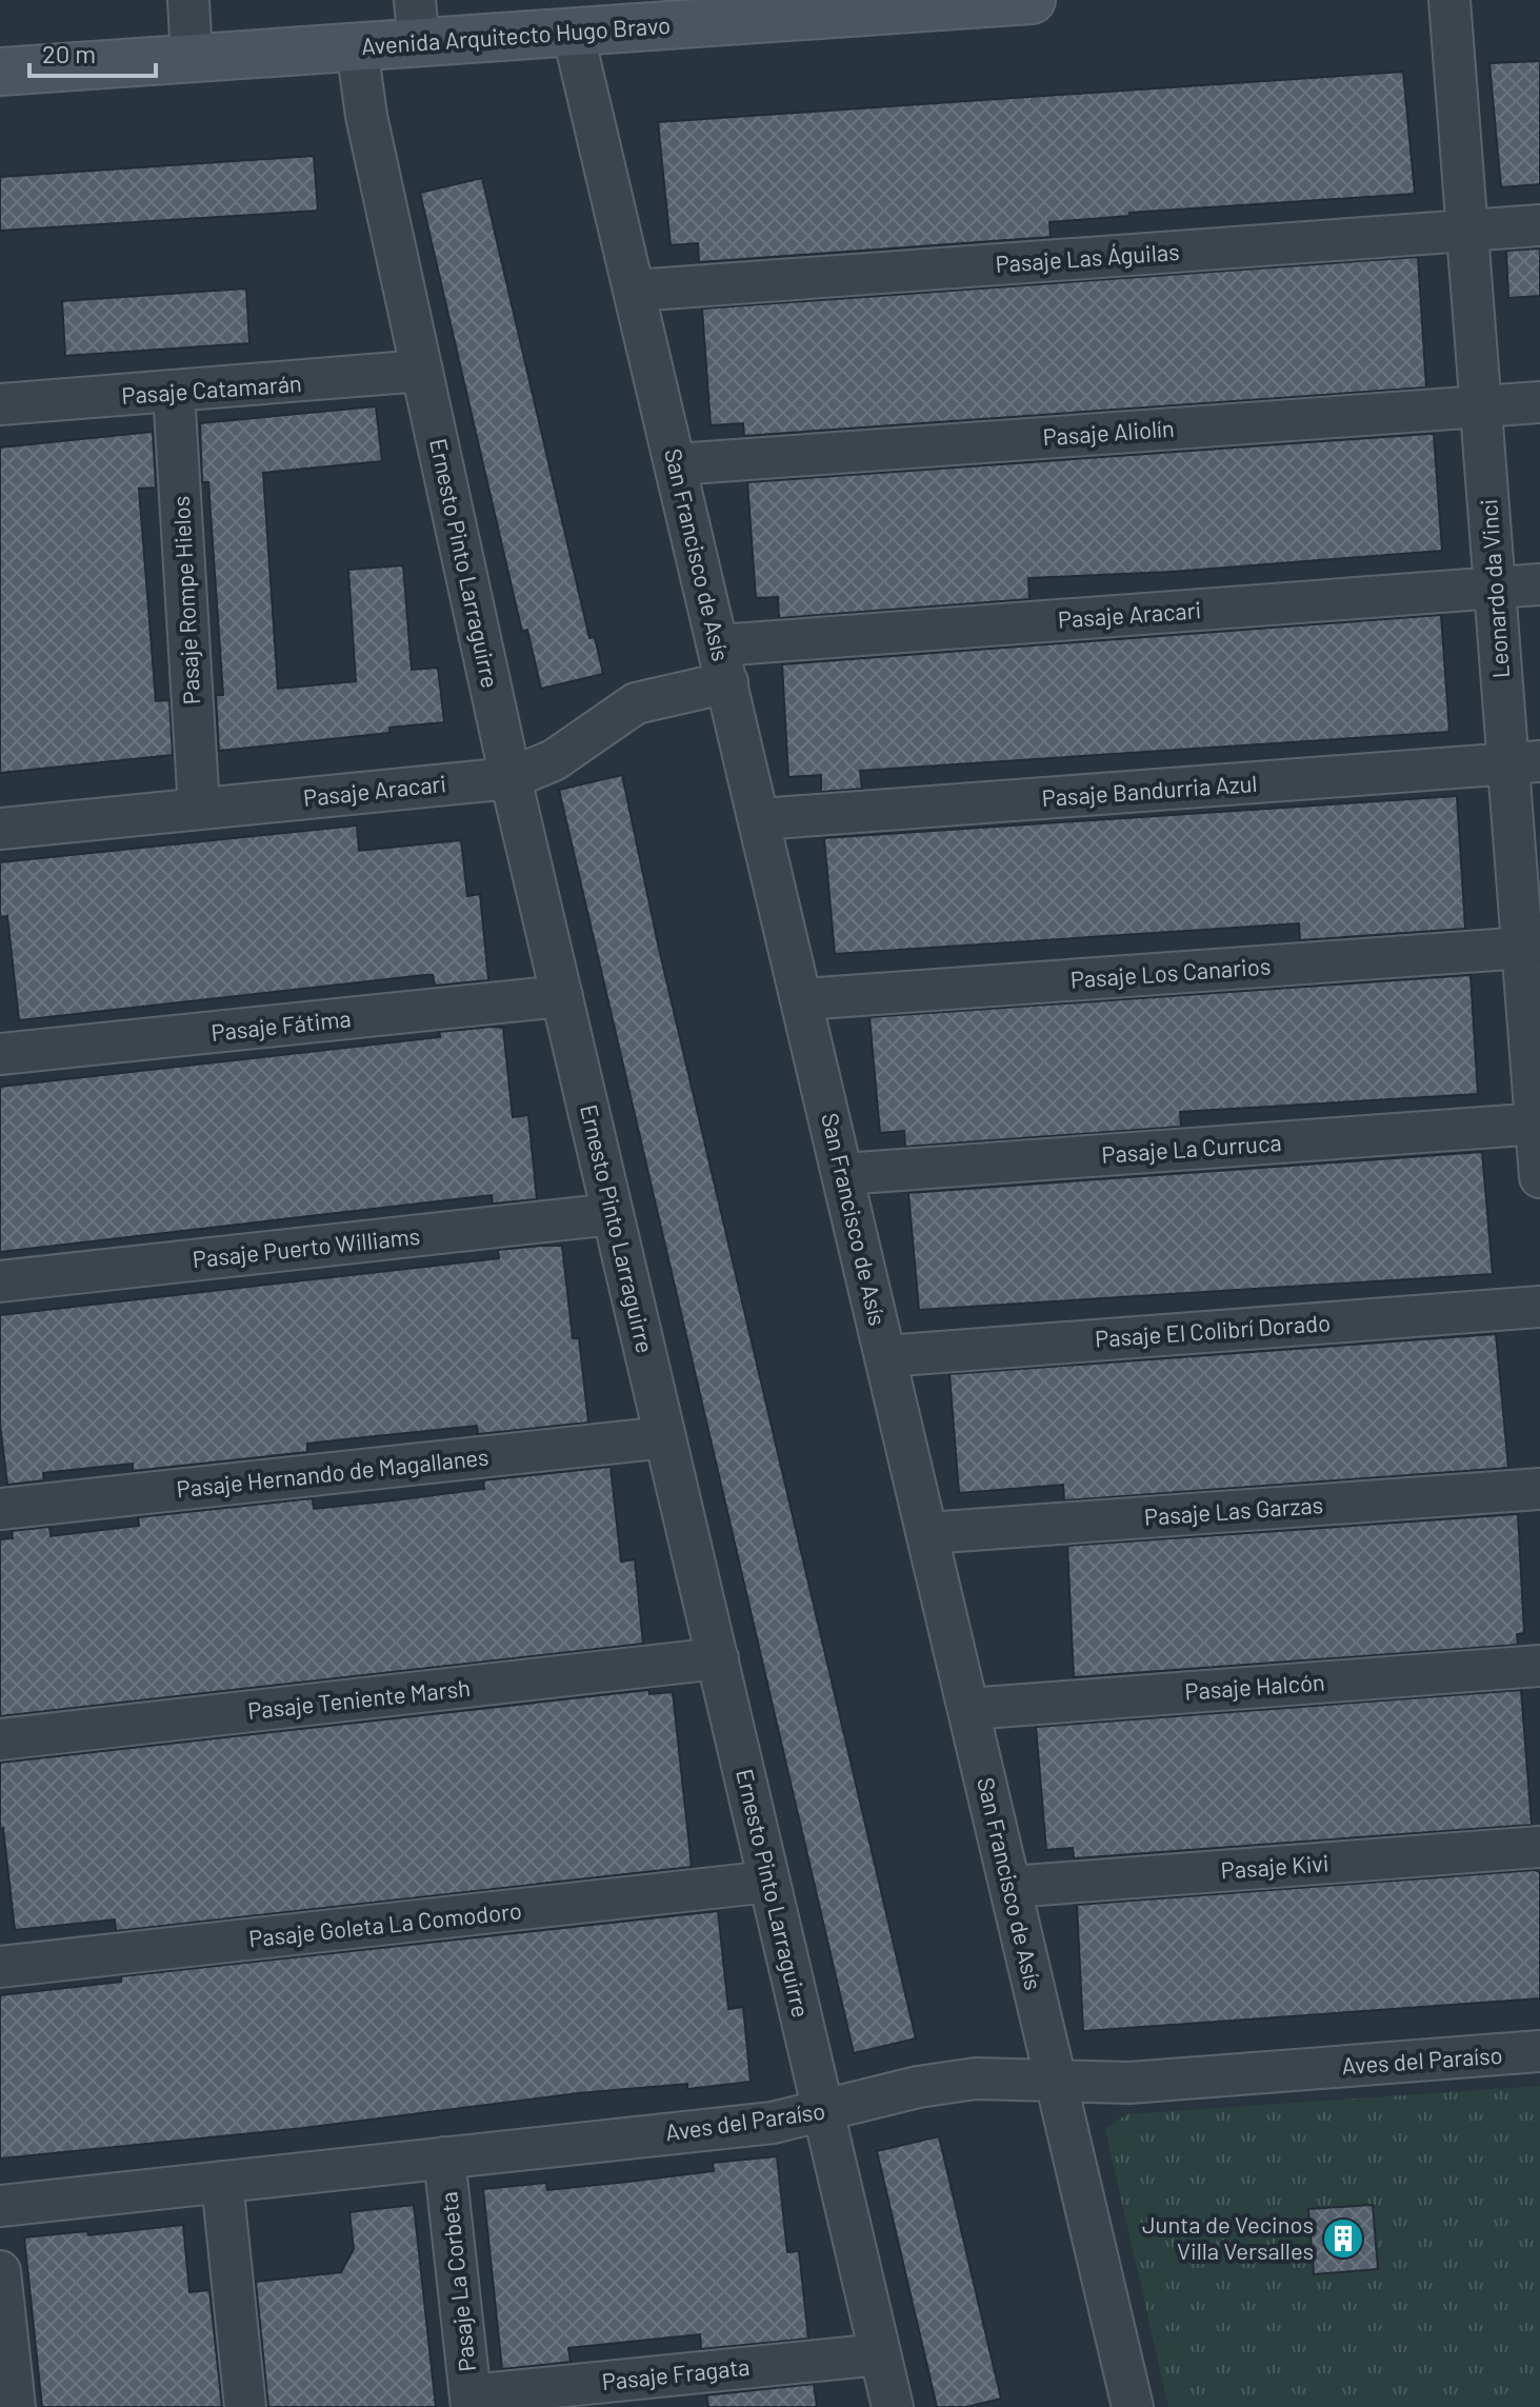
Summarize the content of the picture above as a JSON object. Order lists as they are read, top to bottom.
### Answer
{
  "streets": {
    "street": [
      "Avenida Arquitecto Hugo Bravo",
      "Pasaje Las Águilas",
      "Pasaje Catamarán",
      "Pasaje Aliolín",
      "San Francisco de Asís",
      "Ernesto Pinto Larraguirre",
      "Leonardo da Vinci",
      "Pasaje Rompe Hielos",
      "Pasaje Aracari",
      "Pasaje Bandurria Azul",
      "Pasaje Los Canarios",
      "Pasaje Fátima",
      "Pasaje La Curruca",
      "Pasaje Puerto Williams",
      "Pasaje El Colibrí Dorado",
      "Pasaje Hernando de Magallanes",
      "Pasaje Las Garzas",
      "Pasaje Halcón",
      "Pasaje Teniente Marsh",
      "Pasaje Kivi",
      "Pasaje Goleta La Comodoro",
      "Aves del Paraíso",
      "Pasaje La Corbeta",
      "Pasaje Fragata"
    ]
  },
  "crossings": [
    ["Avenida Arquitecto Hugo Bravo", "San Francisco de Asís"],
    ["Avenida Arquitecto Hugo Bravo", "Ernesto Pinto Larraguirre"],
    ["Pasaje Las Águilas", "San Francisco de Asís"],
    ["Pasaje Las Águilas", "Leonardo da Vinci"],
    ["Pasaje Catamarán", "Ernesto Pinto Larraguirre"],
    ["Pasaje Catamarán", "Pasaje Rompe Hielos"],
    ["Pasaje Aliolín", "San Francisco de Asís"],
    ["Pasaje Aliolín", "Leonardo da Vinci"],
    ["San Francisco de Asís", "Pasaje Aracari"],
    ["San Francisco de Asís", "Pasaje Bandurria Azul"],
    ["San Francisco de Asís", "Pasaje Los Canarios"],
    ["San Francisco de Asís", "Pasaje La Curruca"],
    ["San Francisco de Asís", "Pasaje El Colibrí Dorado"],
    ["San Francisco de Asís", "Pasaje Las Garzas"],
    ["San Francisco de Asís", "Pasaje Halcón"],
    ["San Francisco de Asís", "Pasaje Kivi"],
    ["San Francisco de Asís", "Aves del Paraíso"],
    ["Ernesto Pinto Larraguirre", "Pasaje Aracari"],
    ["Ernesto Pinto Larraguirre", "Pasaje Fátima"],
    ["Ernesto Pinto Larraguirre", "Pasaje Puerto Williams"],
    ["Ernesto Pinto Larraguirre", "Pasaje Hernando de Magallanes"],
    ["Ernesto Pinto Larraguirre", "Pasaje Teniente Marsh"],
    ["Ernesto Pinto Larraguirre", "Pasaje Goleta La Comodoro"],
    ["Ernesto Pinto Larraguirre", "Aves del Paraíso"],
    ["Ernesto Pinto Larraguirre", "Pasaje Fragata"],
    ["Leonardo da Vinci", "Pasaje Aracari"],
    ["Leonardo da Vinci", "Pasaje Bandurria Azul"],
    ["Leonardo da Vinci", "Pasaje Los Canarios"],
    ["Leonardo da Vinci", "Pasaje La Curruca"],
    ["Pasaje Rompe Hielos", "Pasaje Aracari"],
    ["Aves del Paraíso", "Pasaje La Corbeta"],
    ["Pasaje La Corbeta", "Pasaje Fragata"]
  ],
  "places": {
    "building": ["Junta de Vecinos Villa Versalles"]
  },
  "scale_bar": "20 m"
}
